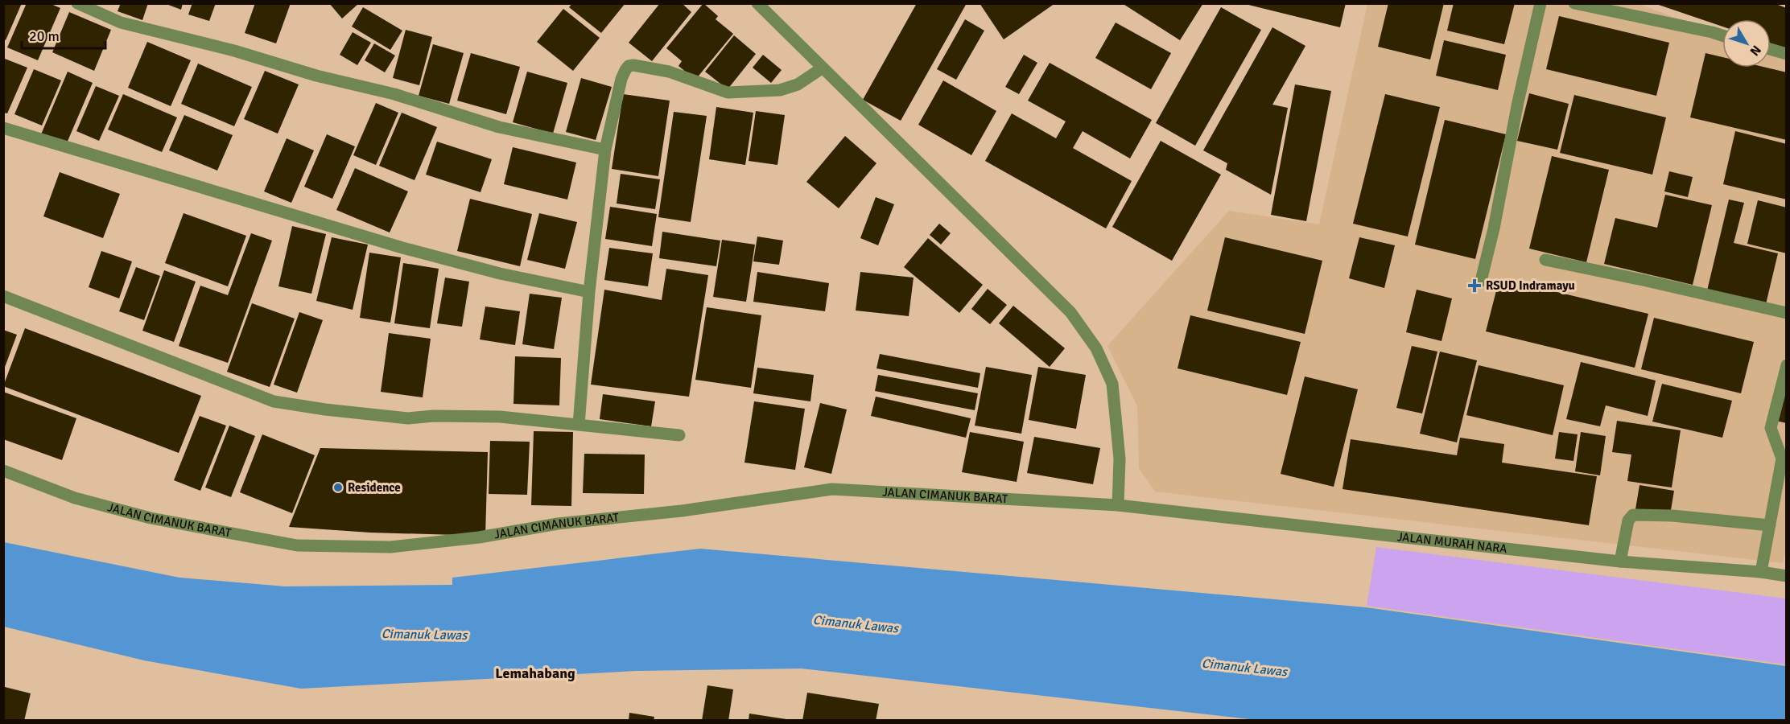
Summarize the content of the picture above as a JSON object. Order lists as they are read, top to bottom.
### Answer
{
  "streets": {
    "street": ["JALAN CIMANUK BARAT", "JALAN MURAH NARA"]
  },
  "crossings": [
    ["JALAN CIMANUK BARAT", "JALAN MURAH NARA"]
  ],
  "districts": ["Lemahabang"],
  "water": ["Cimanuk Lawas"],
  "places": {
    "health": ["RSUD Indramayu"],
    "other": ["Residence"]
  },
  "scale_bar": "20 m",
  "north": "bottom right"
}
